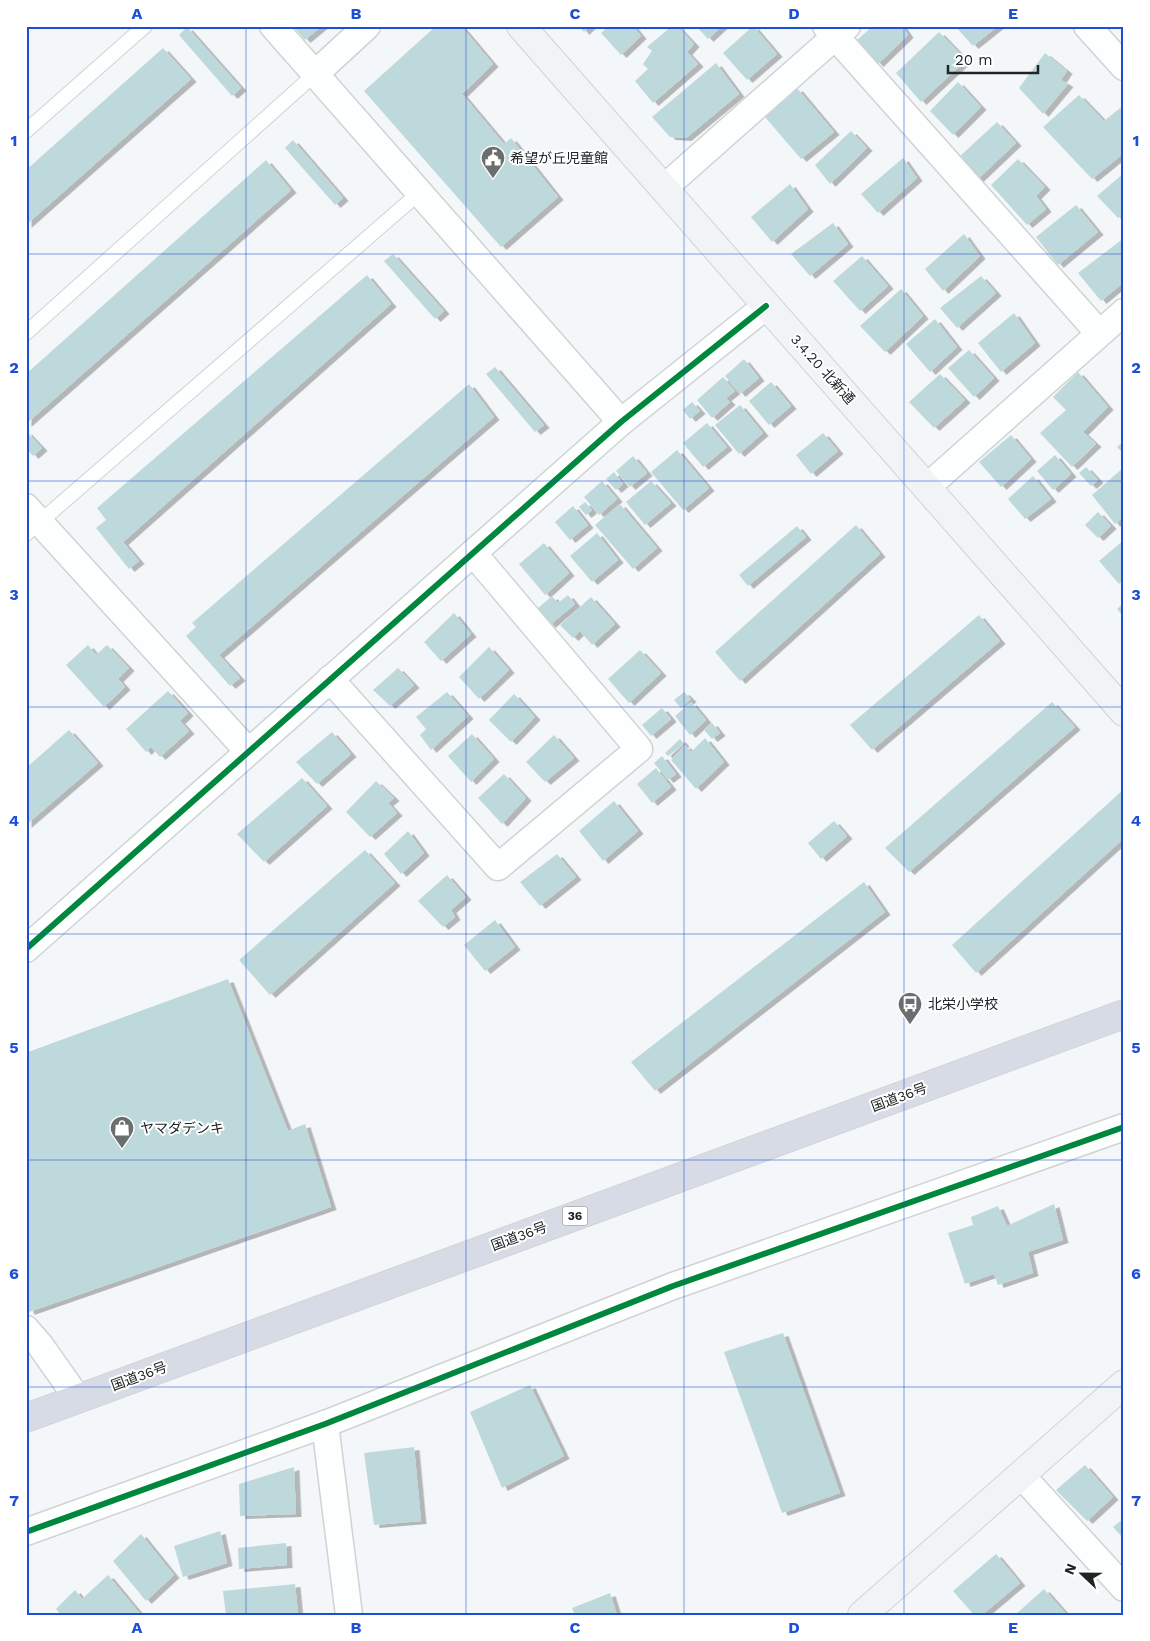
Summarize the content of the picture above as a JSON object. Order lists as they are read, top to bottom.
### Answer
{
  "streets": {
    "highway": ["国道36号", "36"],
    "street": ["3.4.20 北新通"]
  },
  "places": {
    "public building": ["希望が丘児童館"],
    "bus stop": ["北栄小学校"],
    "shop": ["ヤマダデンキ"]
  },
  "scale_bar": "20 m",
  "north": "left",
  "grid": {
    "columns": [
      "A",
      "B",
      "C",
      "D",
      "E"
    ],
    "rows": [
      "1",
      "2",
      "3",
      "4",
      "5",
      "6",
      "7"
    ]
  }
}
